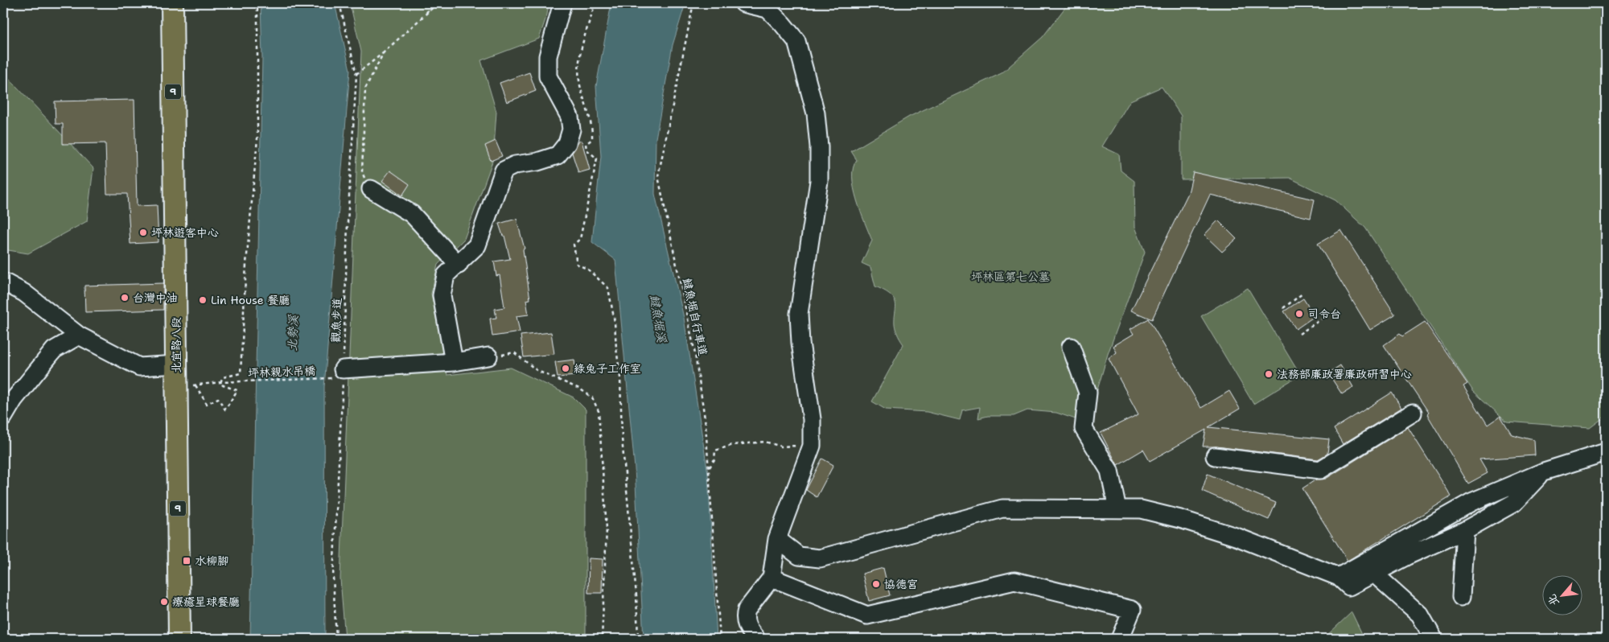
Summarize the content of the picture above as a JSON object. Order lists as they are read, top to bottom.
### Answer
{
  "streets": {
    "main road": ["9", "北宜路八段"],
    "path": ["𩻸魚堀自行車道", "觀魚步道", "坪林親水吊橋"]
  },
  "crossings": [
    ["觀魚步道", "坪林親水吊橋"]
  ],
  "water": ["𩻸魚堀溪", "北勢溪"],
  "parks": ["坪林區第七公墓"],
  "places": {
    "other": [
      "坪林遊客中心",
      "台灣中油",
      "Lin House 餐廳",
      "司令台",
      "綠兔子工作室",
      "法務部廉政署廉政研習中心",
      "協德宮",
      "療癒星球餐廳"
    ],
    "transit": ["水柳腳"]
  },
  "north": "bottom left"
}
